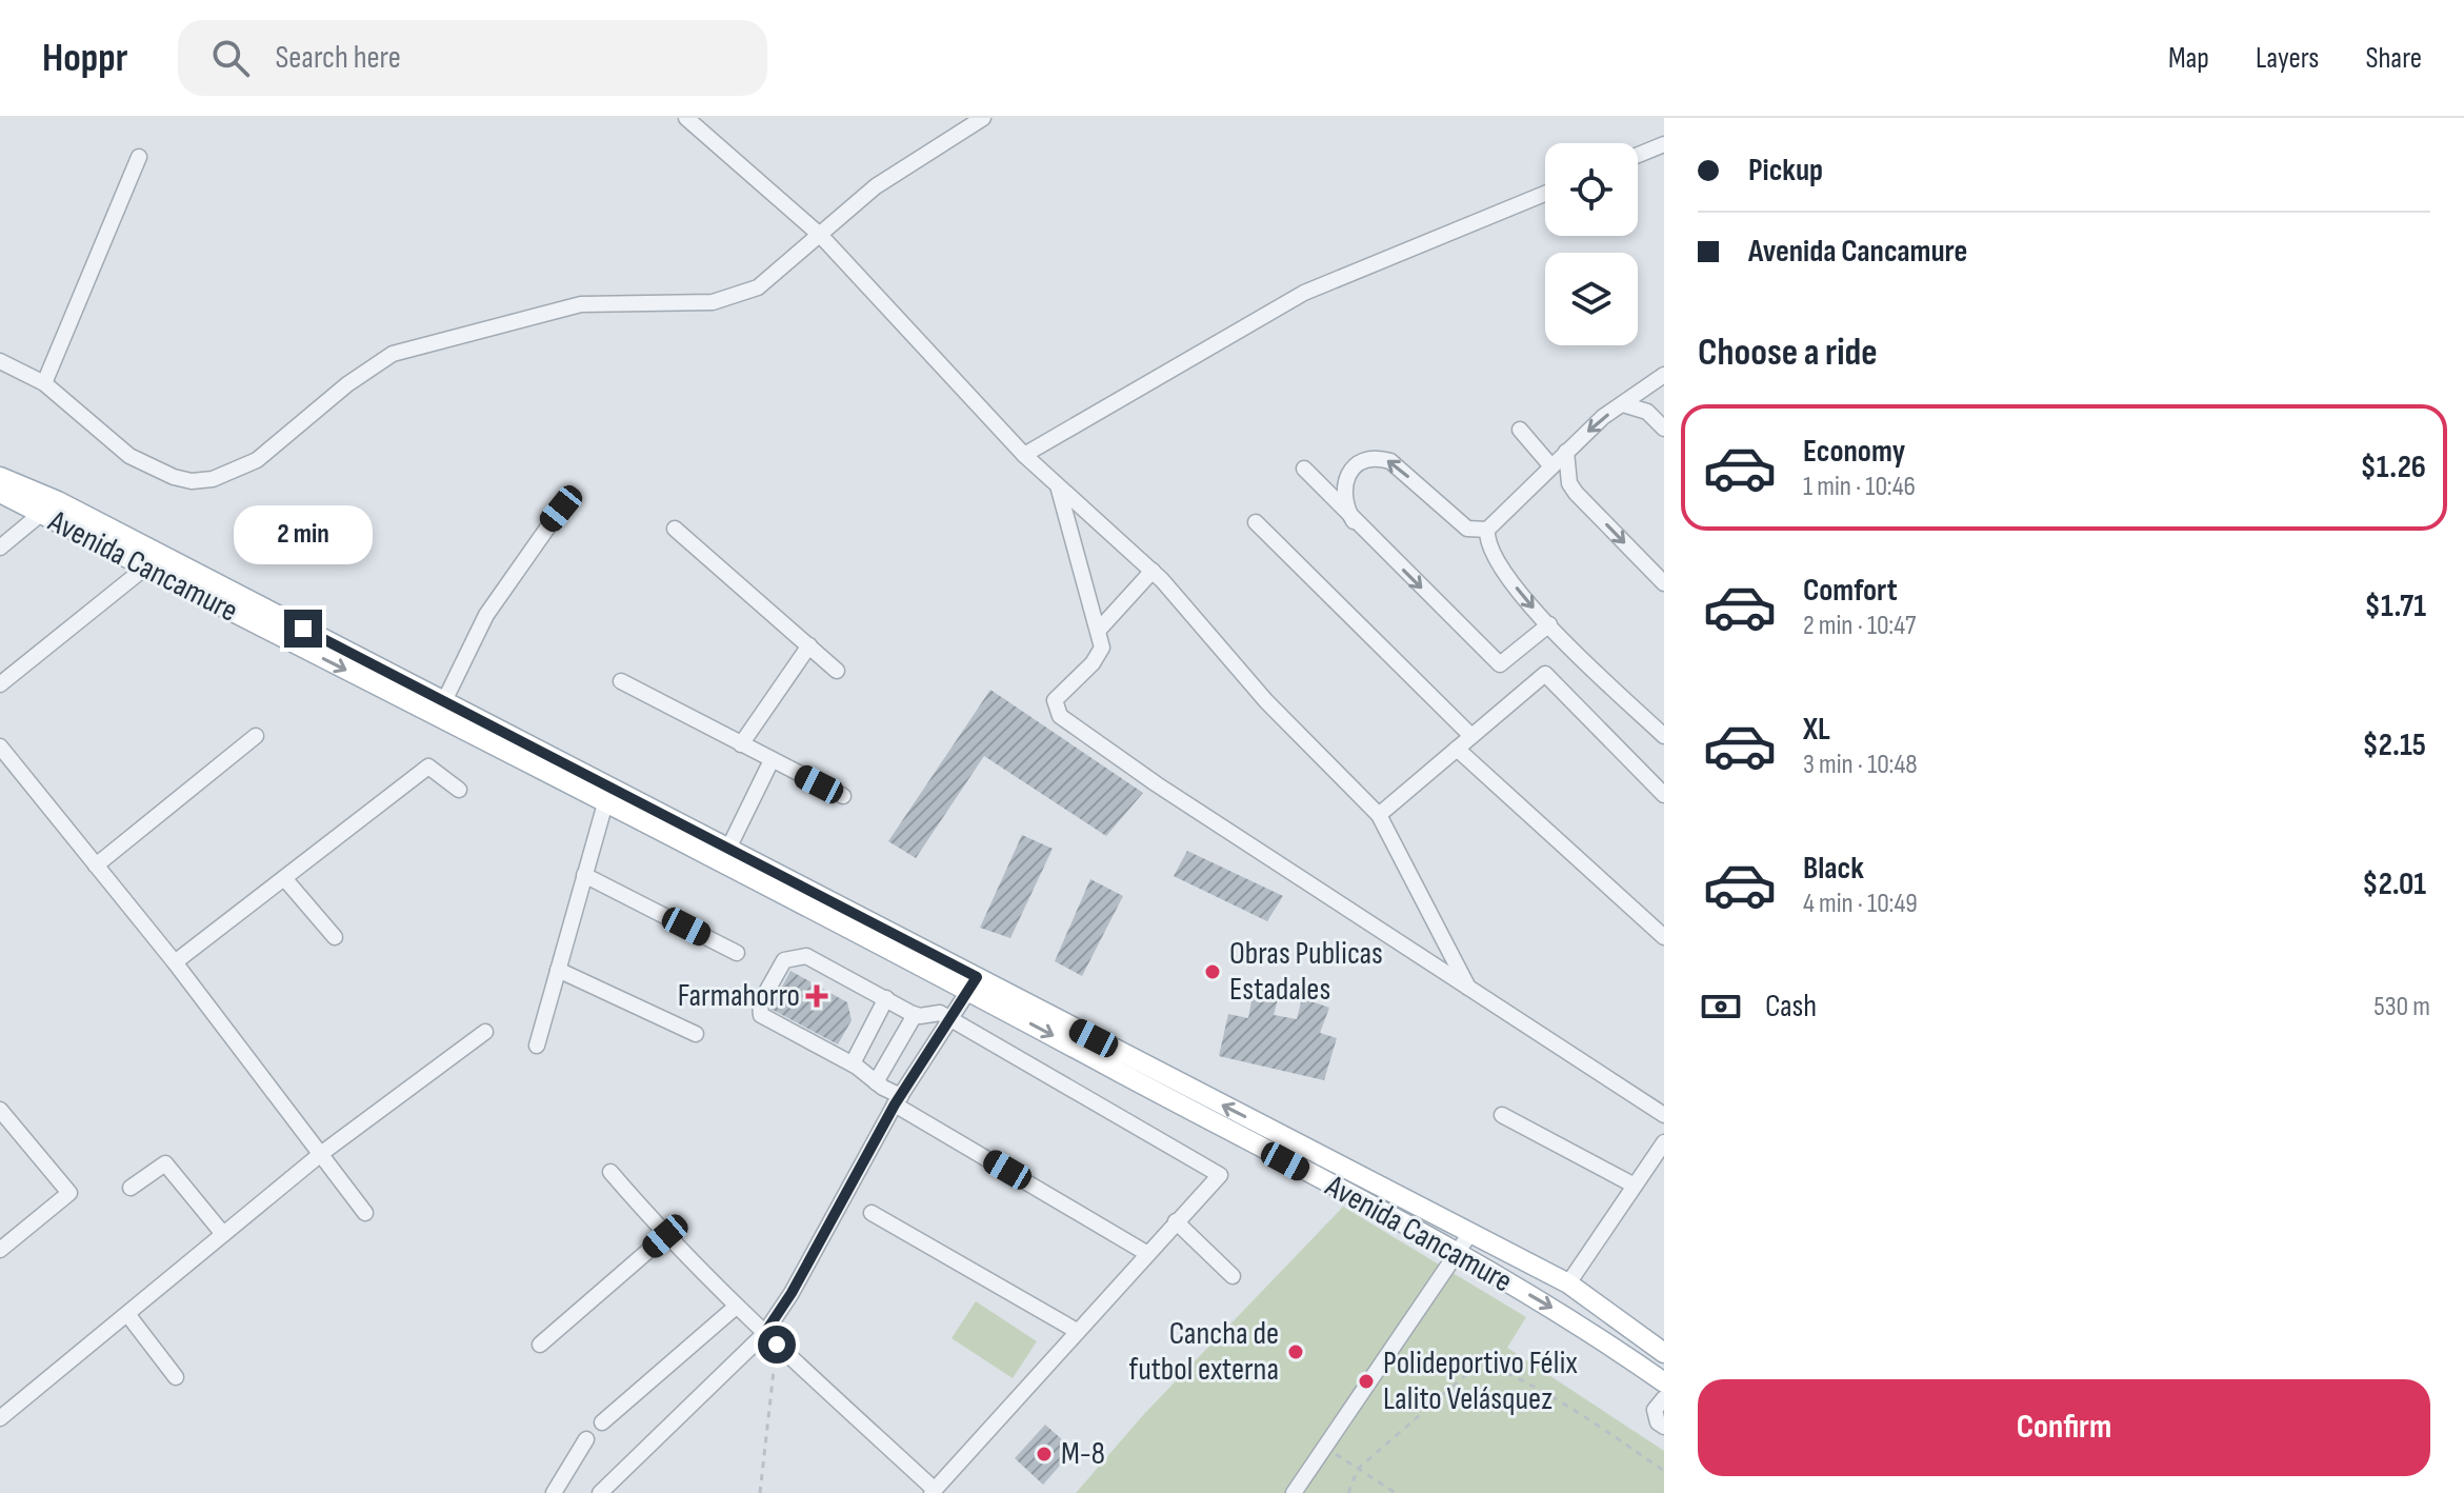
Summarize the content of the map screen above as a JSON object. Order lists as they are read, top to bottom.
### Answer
{
  "streets": {
    "main road": ["Avenida Cancamure"]
  },
  "places": {
    "other": [
      "Obras Publicas Estadales",
      "Cancha de futbol externa",
      "Polideportivo Félix Lalito Velásquez",
      "M-8"
    ],
    "health": ["Farmahorro"]
  },
  "page": {
    "header": "Hoppr",
    "search": "Search here",
    "nav": ["Map", "Layers", "Share"],
    "banner": ["Pickup", "Avenida Cancamure"],
    "heading": "Choose a ride",
    "list": [
      {
        "name": "Economy",
        "note": "1 min · 10:46",
        "value": "$1.26"
      },
      {
        "name": "Comfort",
        "note": "2 min · 10:47",
        "value": "$1.71"
      },
      {
        "name": "XL",
        "note": "3 min · 10:48",
        "value": "$2.15"
      },
      {
        "name": "Black",
        "note": "4 min · 10:49",
        "value": "$2.01"
      }
    ],
    "bubble": "2 min",
    "pay": ["Cash", "530 m"],
    "buttons": "Confirm"
  }
}
